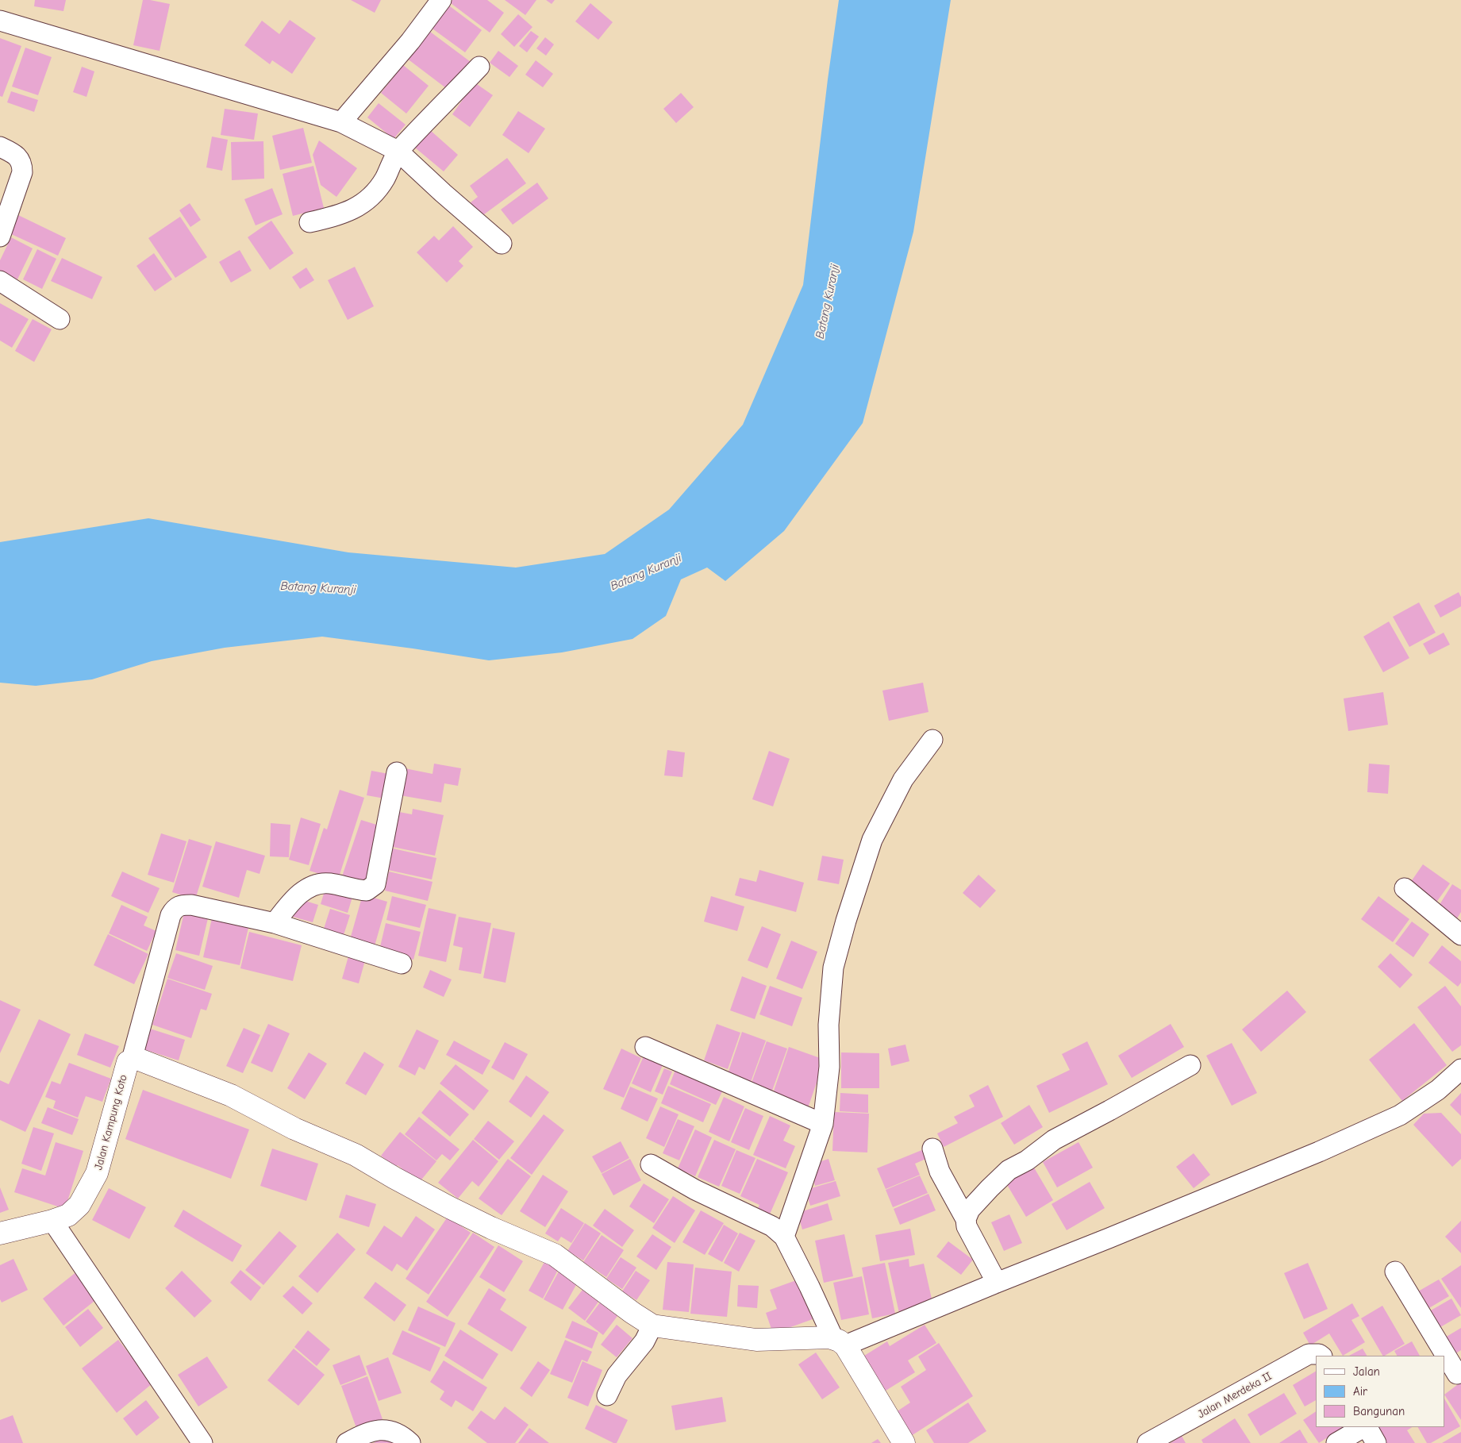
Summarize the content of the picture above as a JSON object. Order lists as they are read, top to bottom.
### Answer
{
  "streets": {
    "street": ["Jalan Kampung Koto", "Jalan Merdeka II"]
  },
  "water": ["Batang Kuranji"],
  "legend": ["Jalan", "Air", "Bangunan"]
}
